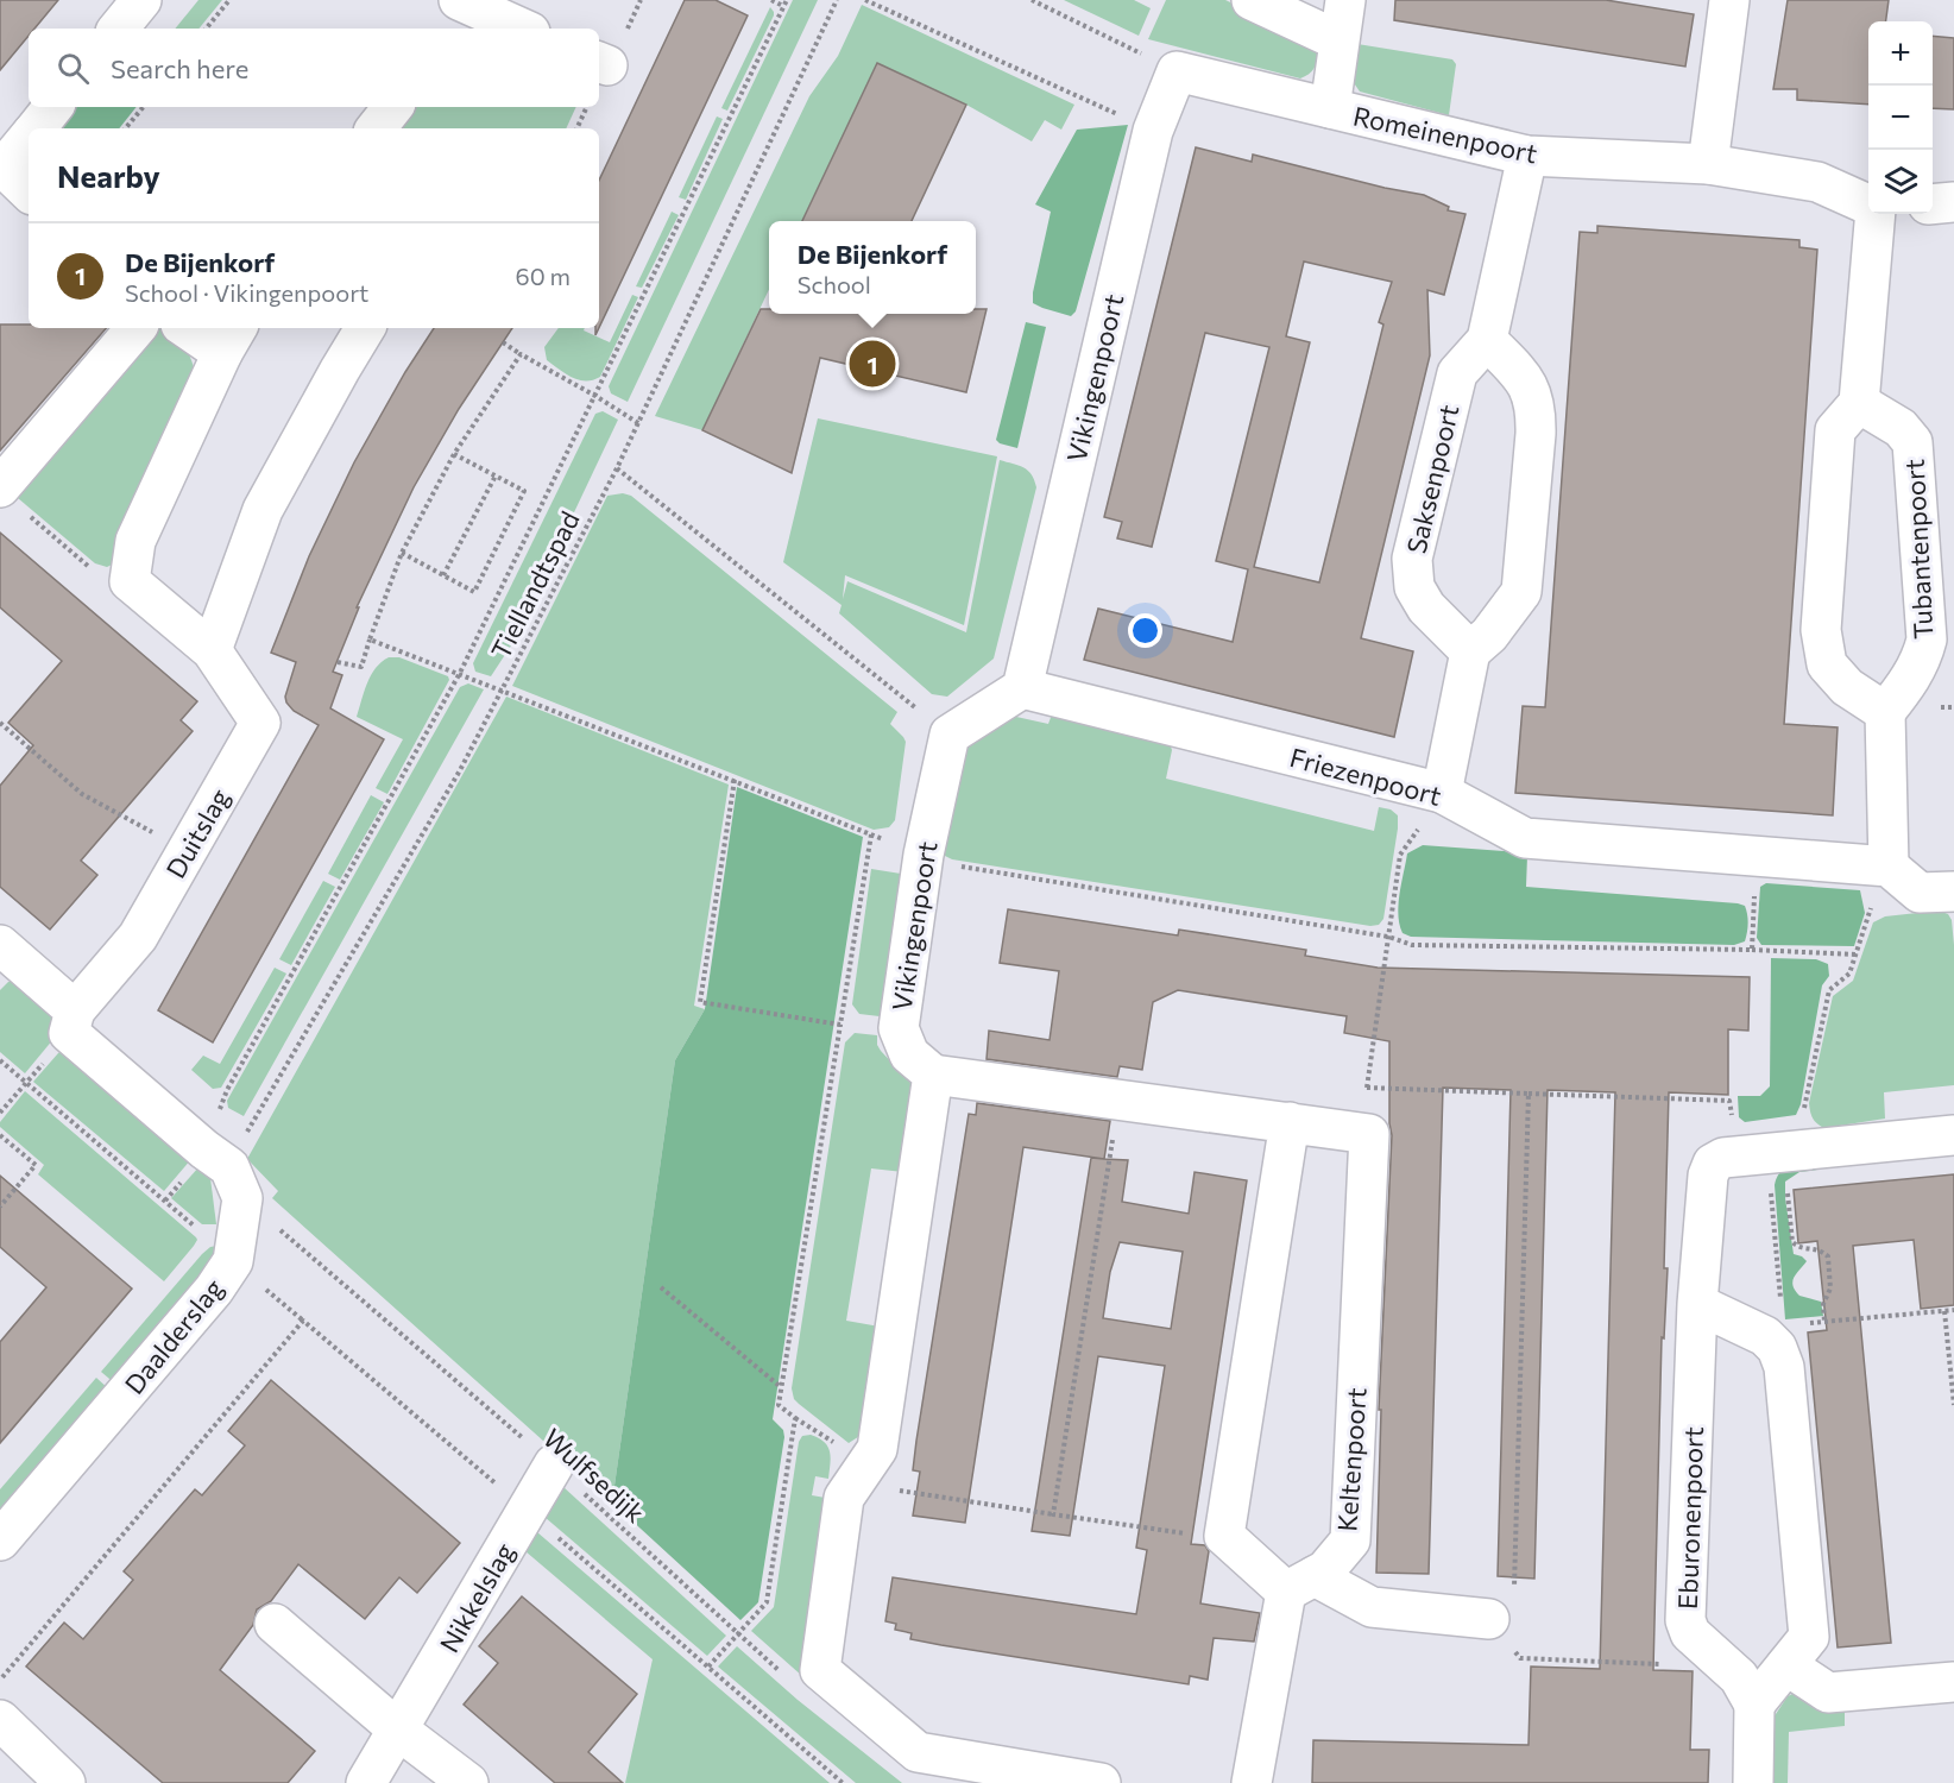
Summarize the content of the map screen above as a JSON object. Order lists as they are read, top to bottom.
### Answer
{
  "streets": {
    "street": [
      "Romeinenpoort",
      "Vikingenpoort",
      "Saksenpoort",
      "Tubantenpoort",
      "Friezenpoort",
      "Duitslag",
      "Daalderslag",
      "Keltenpoort",
      "Eburonenpoort",
      "Nikkelslag"
    ],
    "path": ["Tiellandtspad", "Wulfsedijk"]
  },
  "crossings": [
    ["Romeinenpoort", "Vikingenpoort"],
    ["Romeinenpoort", "Saksenpoort"],
    ["Vikingenpoort", "Friezenpoort"],
    ["Tiellandtspad", "Daalderslag"],
    ["Tiellandtspad", "Wulfsedijk"],
    ["Daalderslag", "Wulfsedijk"],
    ["Wulfsedijk", "Nikkelslag"]
  ],
  "page": {
    "map_buttons": ["+", "−"],
    "search": "Search here",
    "heading": "Nearby",
    "popup": ["De Bijenkorf", "School"],
    "list": [
      {
        "mark": "1",
        "name": "De Bijenkorf",
        "note": "School · Vikingenpoort",
        "value": "60 m"
      }
    ],
    "pins": "1"
  }
}
